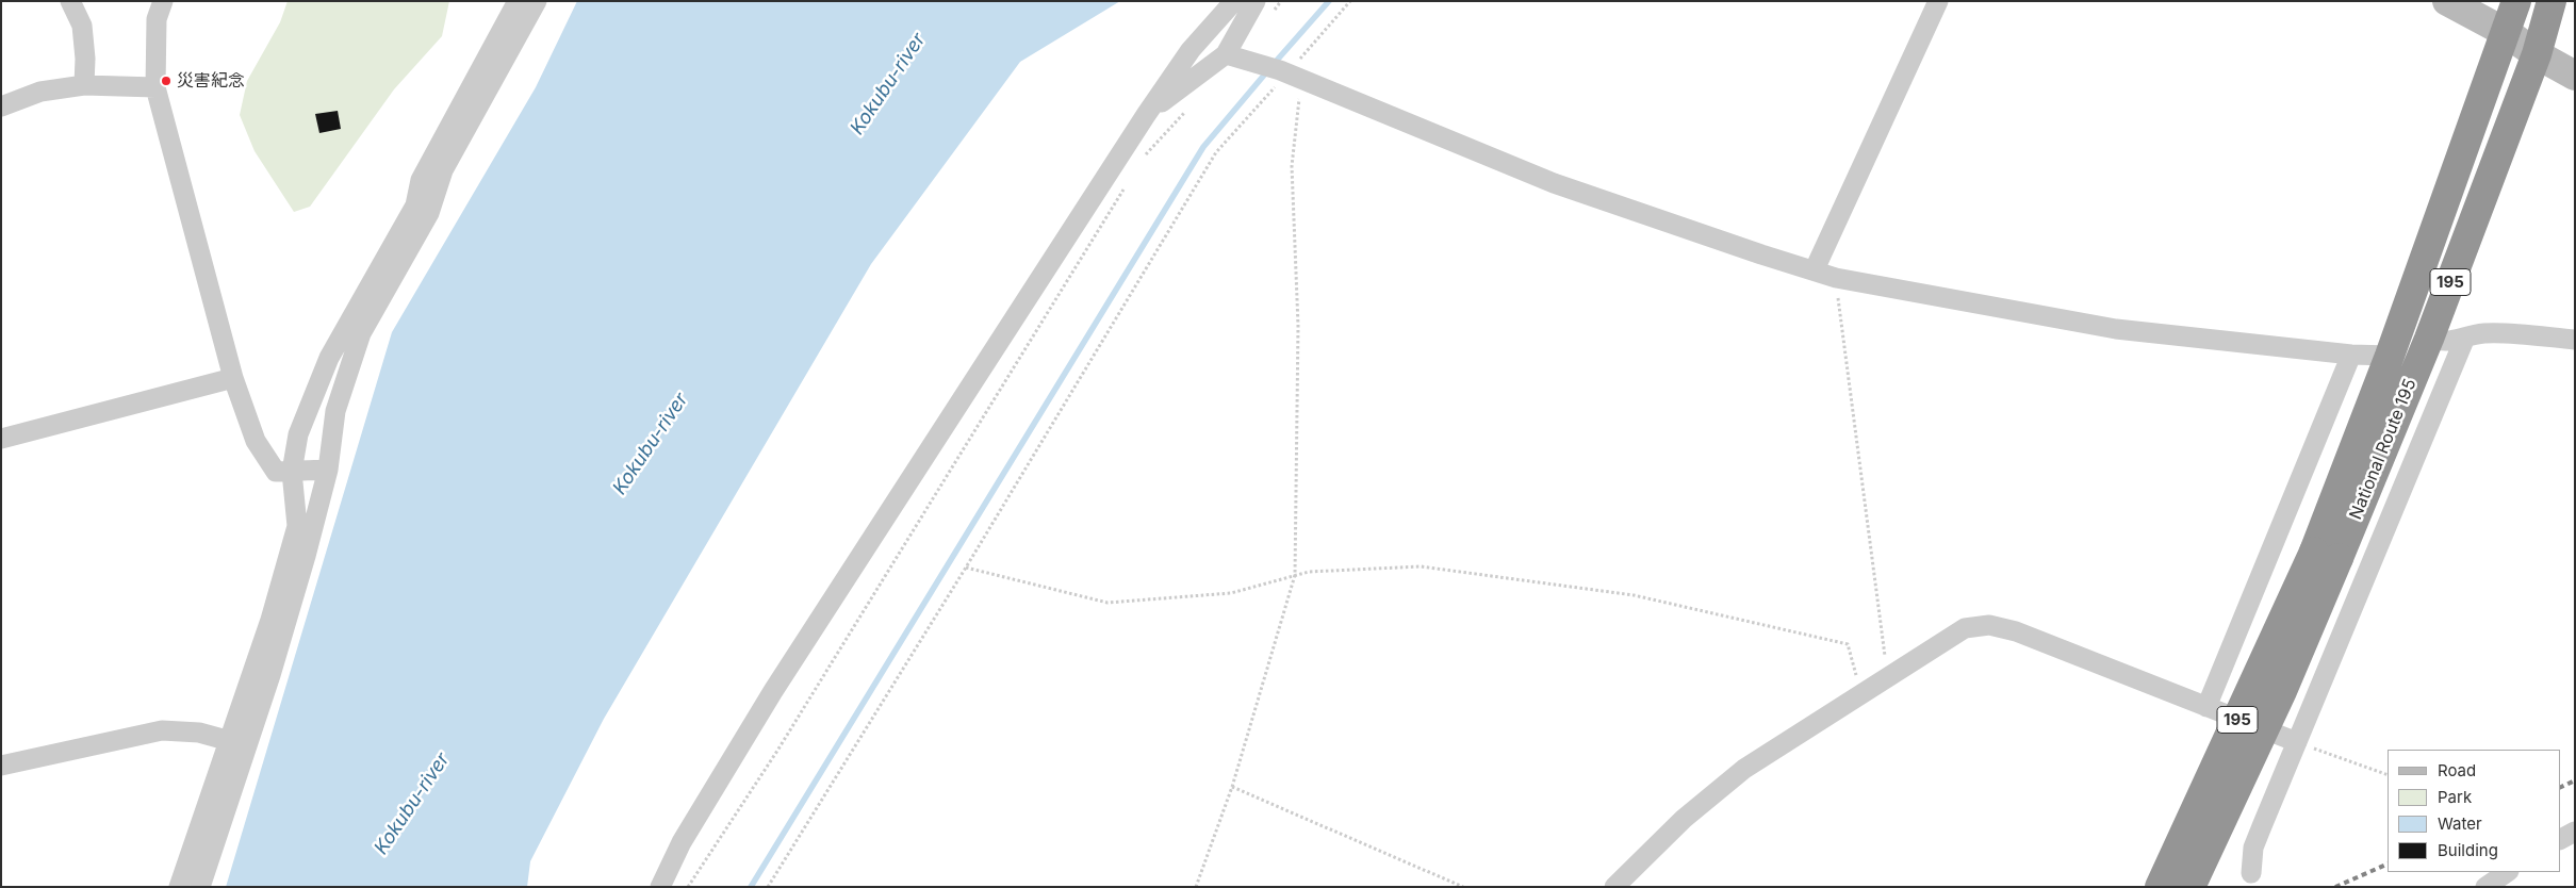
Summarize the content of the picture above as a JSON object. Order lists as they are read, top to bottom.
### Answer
{
  "streets": {
    "highway": ["195", "National Route 195"]
  },
  "water": ["Kokubu-river"],
  "places": ["災害紀念"],
  "legend": [
    "Road",
    "Park",
    "Water",
    "Building"
  ]
}
